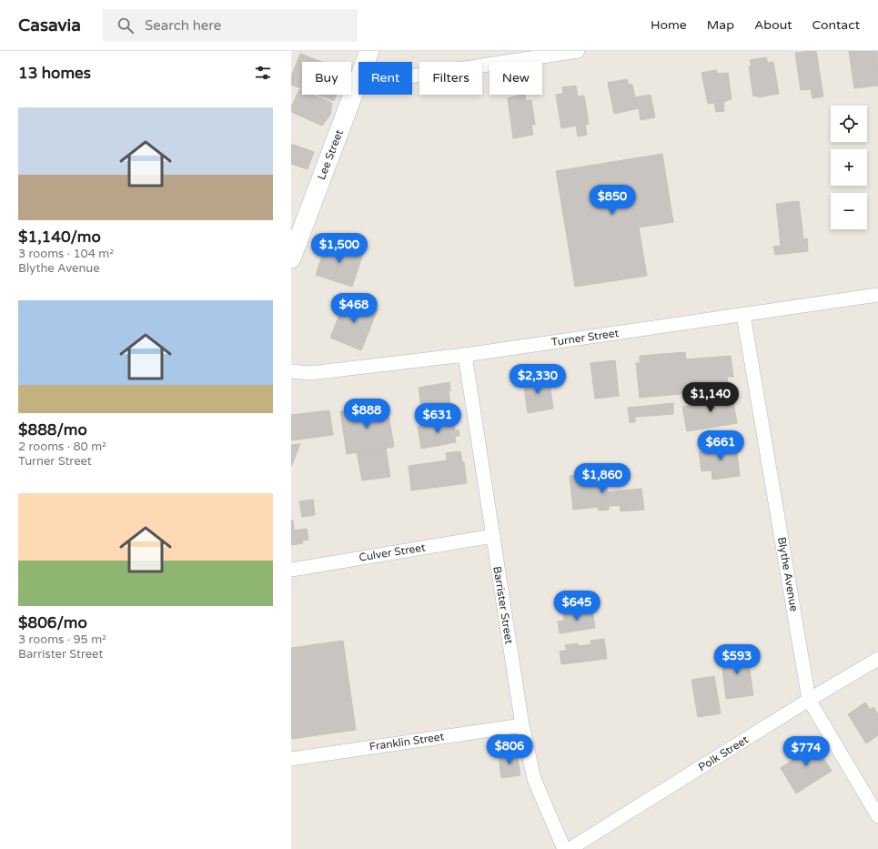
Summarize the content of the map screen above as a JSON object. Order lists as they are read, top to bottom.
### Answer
{
  "streets": {
    "street": [
      "Lee Street",
      "Turner Street",
      "Culver Street",
      "Blythe Avenue",
      "Barrister Street",
      "Franklin Street",
      "Polk Street"
    ]
  },
  "crossings": [
    ["Turner Street", "Blythe Avenue"],
    ["Turner Street", "Barrister Street"],
    ["Culver Street", "Barrister Street"],
    ["Blythe Avenue", "Polk Street"],
    ["Barrister Street", "Franklin Street"]
  ],
  "page": {
    "header": "Casavia",
    "search": "Search here",
    "nav": [
      "Home",
      "Map",
      "About",
      "Contact"
    ],
    "heading": "13 homes",
    "chip": [
      "Buy",
      "Rent",
      "Filters",
      "New"
    ],
    "list": [
      {
        "name": "$1,140/mo",
        "note": "3 rooms · 104 m² · Blythe Avenue"
      },
      {
        "name": "$888/mo",
        "note": "2 rooms · 80 m² · Turner Street"
      },
      {
        "name": "$806/mo",
        "note": "3 rooms · 95 m² · Barrister Street"
      }
    ],
    "map_buttons": ["+", "−"],
    "price": [
      "$850",
      "$1,500",
      "$468",
      "$2,330",
      "$1,140",
      "$888",
      "$631",
      "$661",
      "$1,860",
      "$645",
      "$593",
      "$806",
      "$774"
    ]
  }
}
